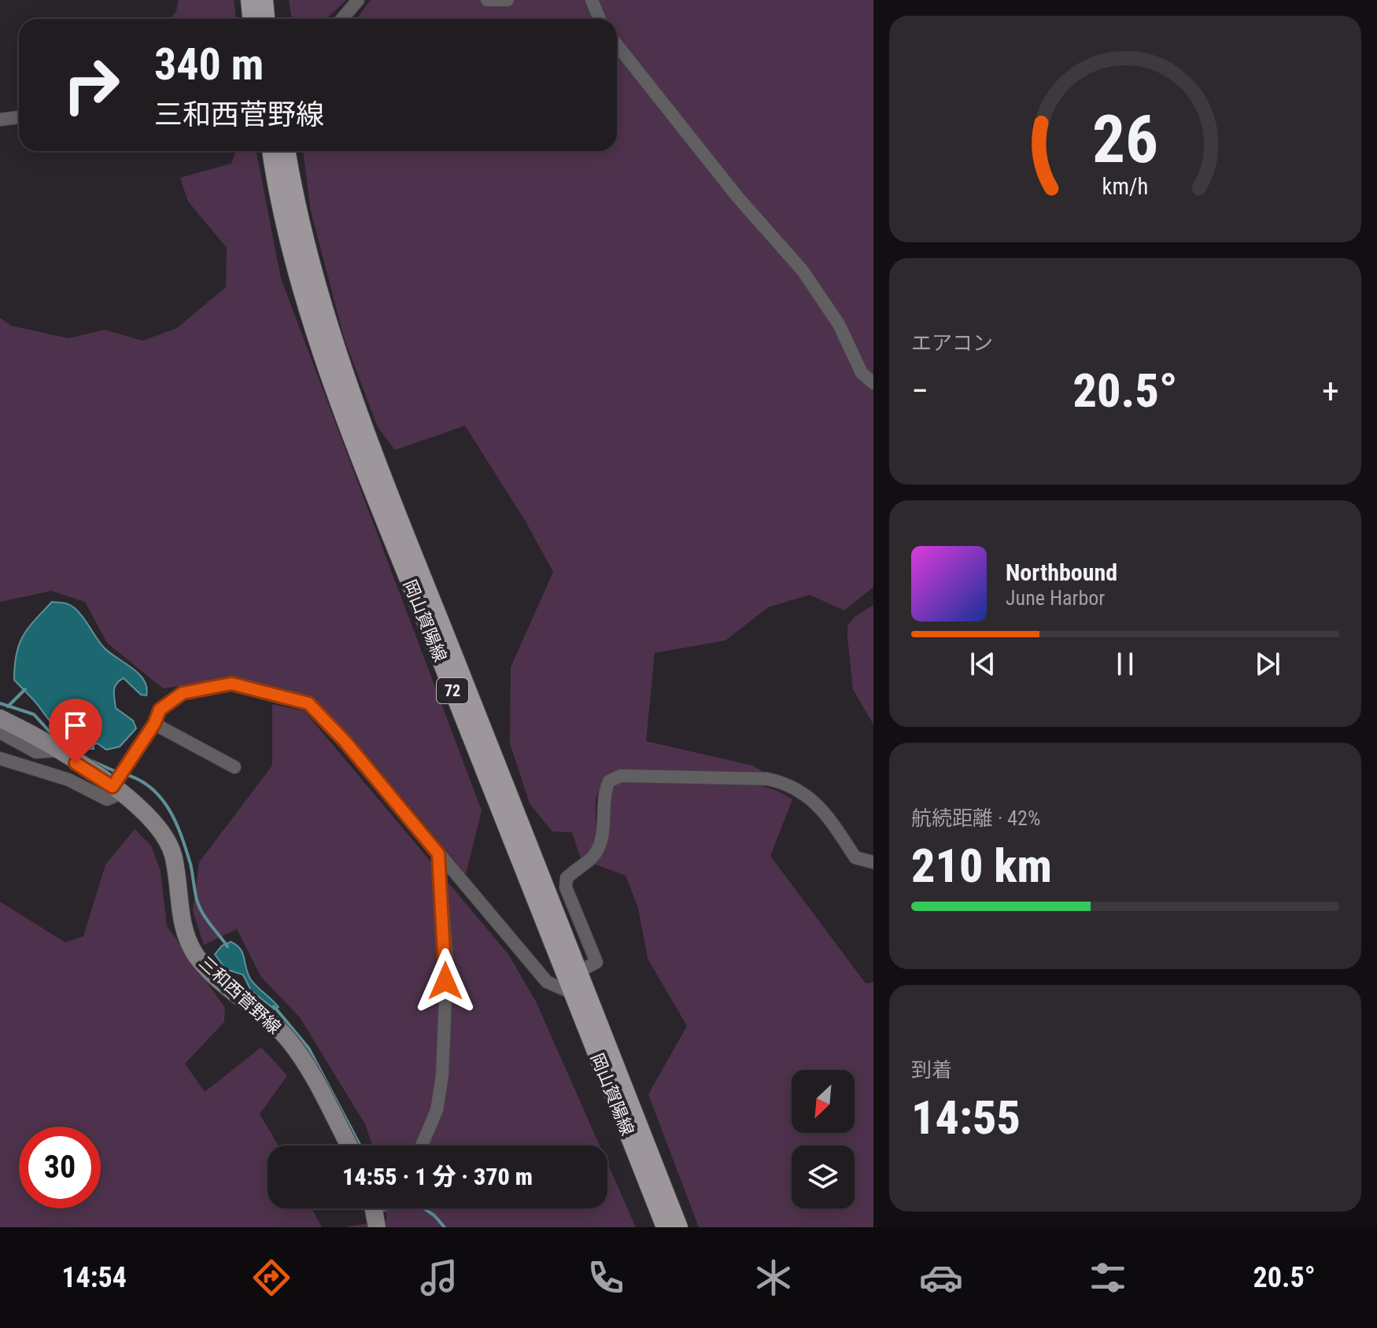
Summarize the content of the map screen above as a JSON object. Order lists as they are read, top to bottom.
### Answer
{
  "streets": {
    "main road": ["岡山賀陽線", "72", "三和西菅野線"]
  },
  "north": "bottom left",
  "page": {
    "turn": ["340 m", "三和西菅野線"],
    "tile": [
      "エアコン",
      ["航続距離 · 42%", "210 km"],
      ["到着", "14:55"]
    ],
    "heat": ["−", "20.5°", "+"],
    "song": ["Northbound", "June Harbor"],
    "limit": "30",
    "trip": "14:55 · 1 分 · 370 m",
    "tabs": ["14:54", "20.5°"],
    "gauge": ["26", "km/h"]
  }
}
